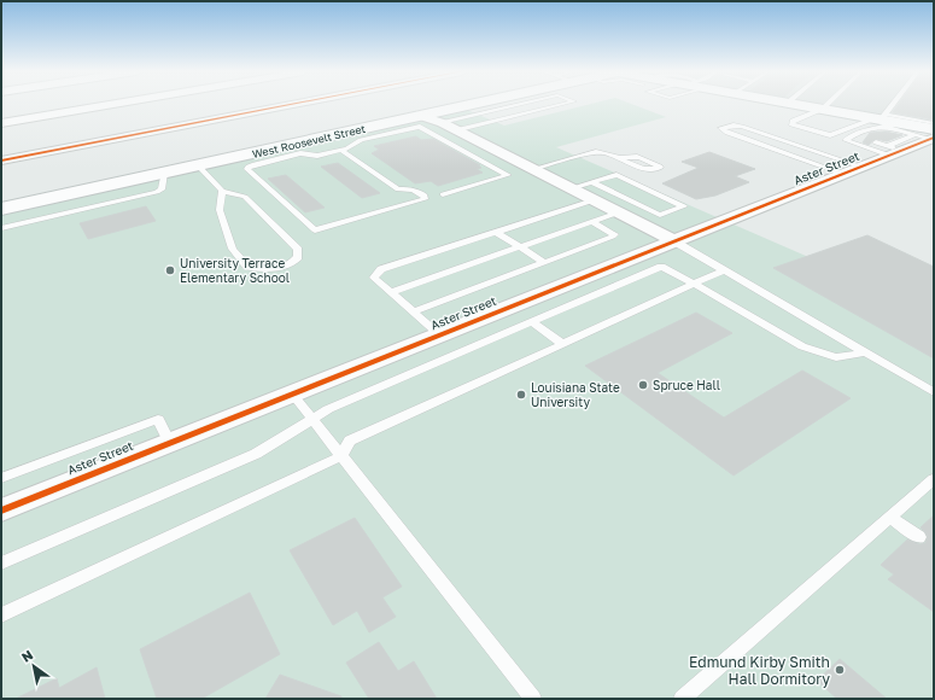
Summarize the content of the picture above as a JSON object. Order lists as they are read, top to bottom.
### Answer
{
  "streets": {
    "main road": ["West Roosevelt Street"],
    "street": ["Aster Street"]
  },
  "places": [
    "University Terrace Elementary School",
    "Spruce Hall",
    "Louisiana State University",
    "Edmund Kirby Smith Hall Dormitory"
  ],
  "north": "top left"
}
